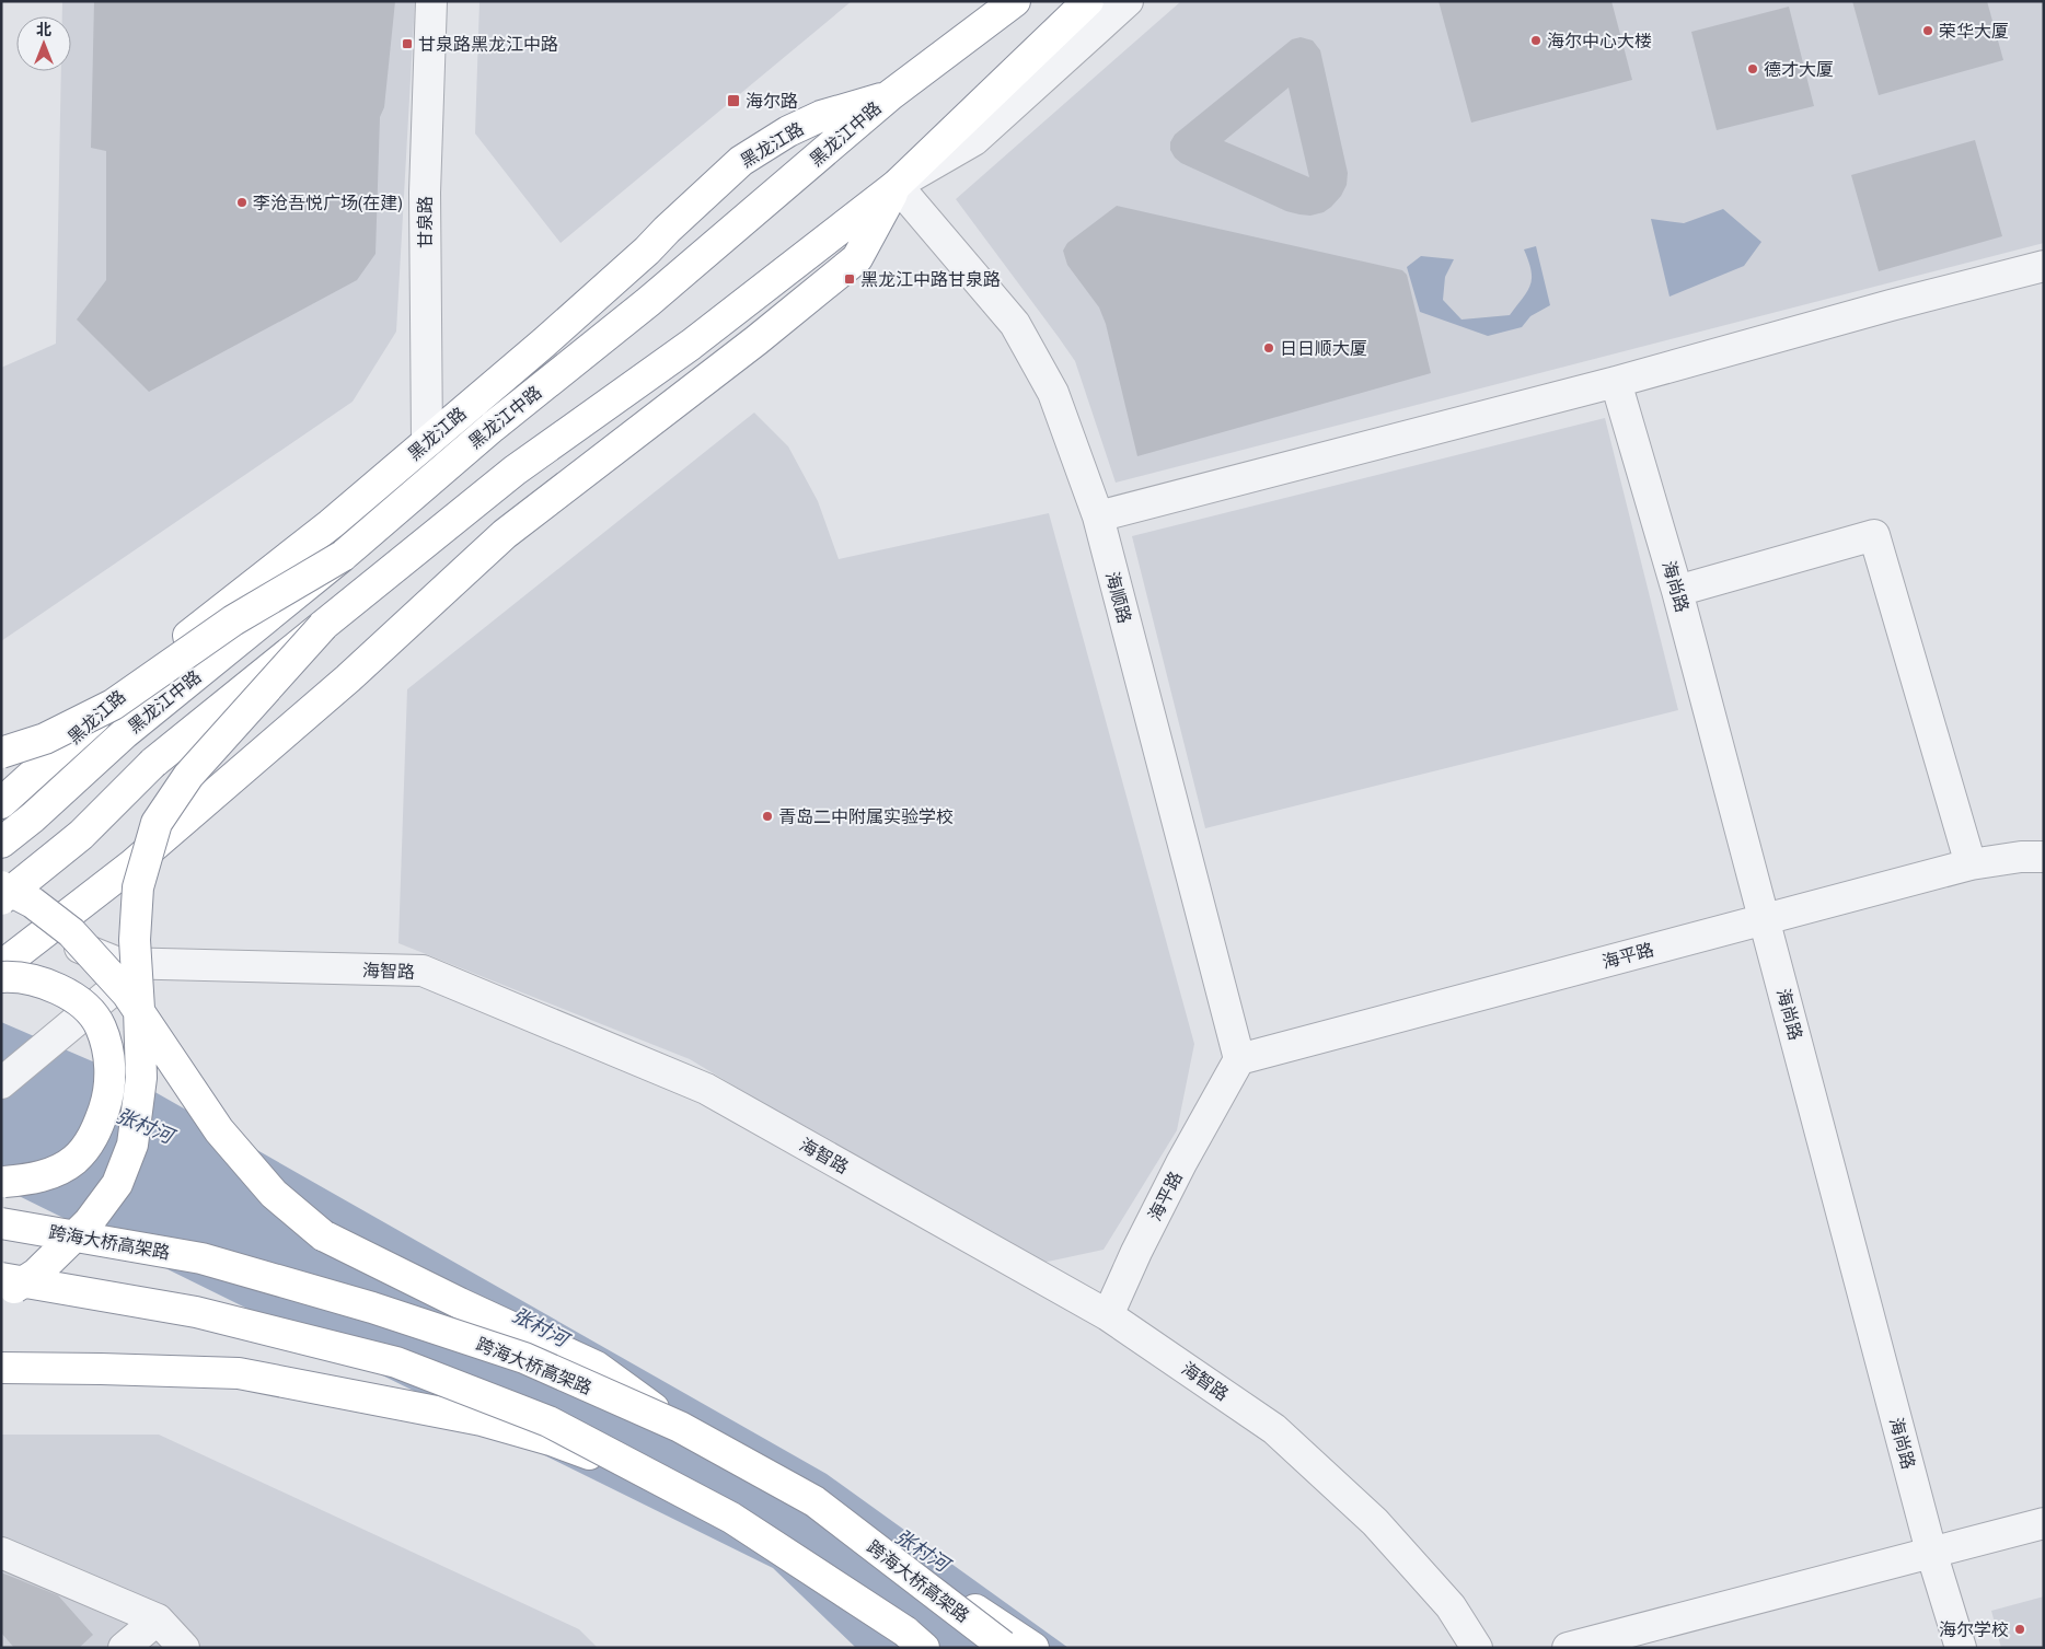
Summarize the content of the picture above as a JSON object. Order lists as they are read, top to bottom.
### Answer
{
  "streets": {
    "highway": ["黑龙江中路", "黑龙江路", "跨海大桥高架路"],
    "street": [
      "甘泉路",
      "海尚路",
      "海顺路",
      "海平路",
      "海智路"
    ]
  },
  "crossings": [
    ["黑龙江中路", "黑龙江路"],
    ["黑龙江路", "甘泉路"],
    ["海尚路", "海平路"],
    ["海顺路", "海平路"],
    ["海平路", "海智路"]
  ],
  "water": ["张村河"],
  "places": {
    "other": [
      "荣华大厦",
      "海尔中心大楼",
      "德才大厦",
      "李沧吾悦广场(在建)",
      "日日顺大厦",
      "青岛二中附属实验学校",
      "海尔学校"
    ],
    "transit": ["甘泉路黑龙江中路", "海尔路", "黑龙江中路甘泉路"]
  },
  "north": "top"
}
